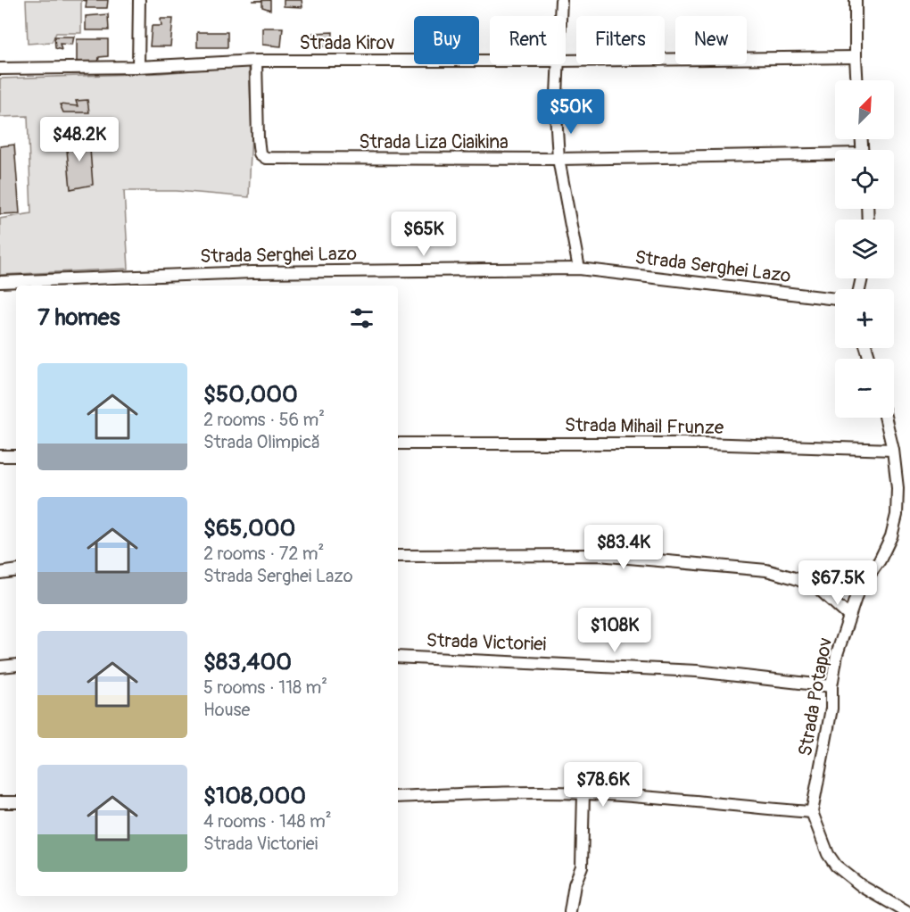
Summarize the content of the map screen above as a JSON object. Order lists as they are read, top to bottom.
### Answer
{
  "streets": {
    "street": [
      "Strada Kirov",
      "Strada Liza Ciaikina",
      "Strada Serghei Lazo",
      "Strada Mihail Frunze",
      "Strada Victoriei",
      "Strada Potapov"
    ]
  },
  "crossings": [
    ["Strada Kirov", "Strada Liza Ciaikina"],
    ["Strada Mihail Frunze", "Strada Potapov"],
    ["Strada Victoriei", "Strada Potapov"]
  ],
  "north": "top right",
  "page": {
    "chip": [
      "Buy",
      "Rent",
      "Filters",
      "New"
    ],
    "map_buttons": ["+", "−"],
    "price": [
      "$50K",
      "$48.2K",
      "$65K",
      "$83.4K",
      "$67.5K",
      "$108K",
      "$78.6K"
    ],
    "heading": "7 homes",
    "list": [
      {
        "name": "$50,000",
        "note": "2 rooms · 56 m² · Strada Olimpică"
      },
      {
        "name": "$65,000",
        "note": "2 rooms · 72 m² · Strada Serghei Lazo"
      },
      {
        "name": "$83,400",
        "note": "5 rooms · 118 m² · House"
      },
      {
        "name": "$108,000",
        "note": "4 rooms · 148 m² · Strada Victoriei"
      }
    ]
  }
}
